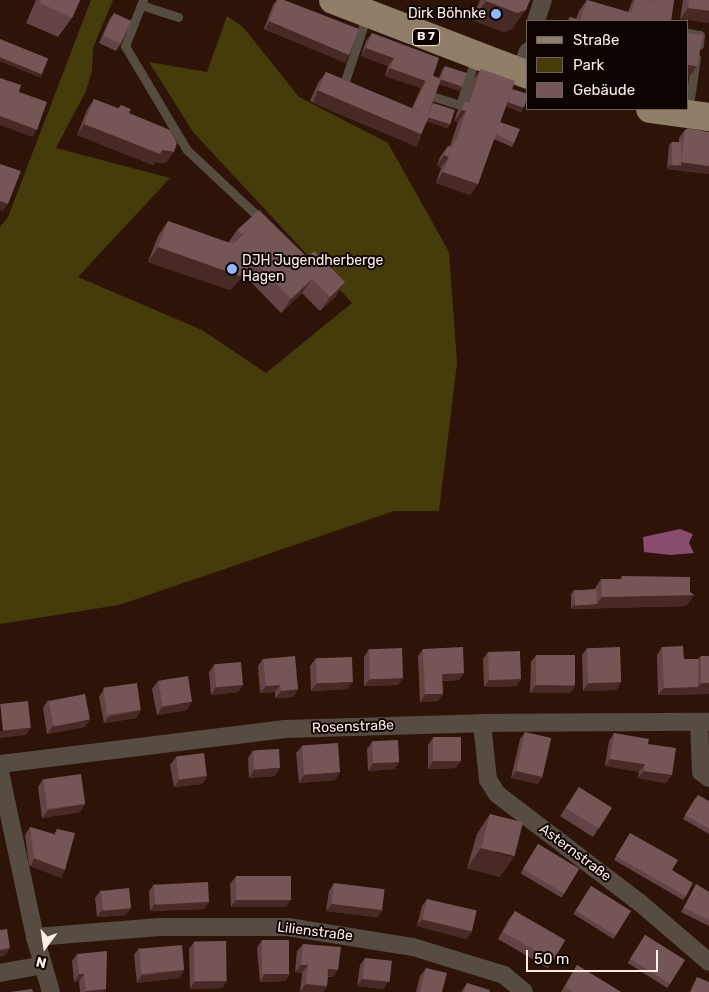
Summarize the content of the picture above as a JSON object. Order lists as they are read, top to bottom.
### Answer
{
  "streets": {
    "main road": ["B 7"],
    "street": ["Rosenstraße", "Asternstraße", "Lilienstraße"]
  },
  "crossings": [
    ["Rosenstraße", "Asternstraße"]
  ],
  "places": ["Dirk Böhnke", "DJH Jugendherberge Hagen"],
  "legend": ["Straße", "Park", "Gebäude"],
  "scale_bar": "50 m",
  "north": "bottom"
}
